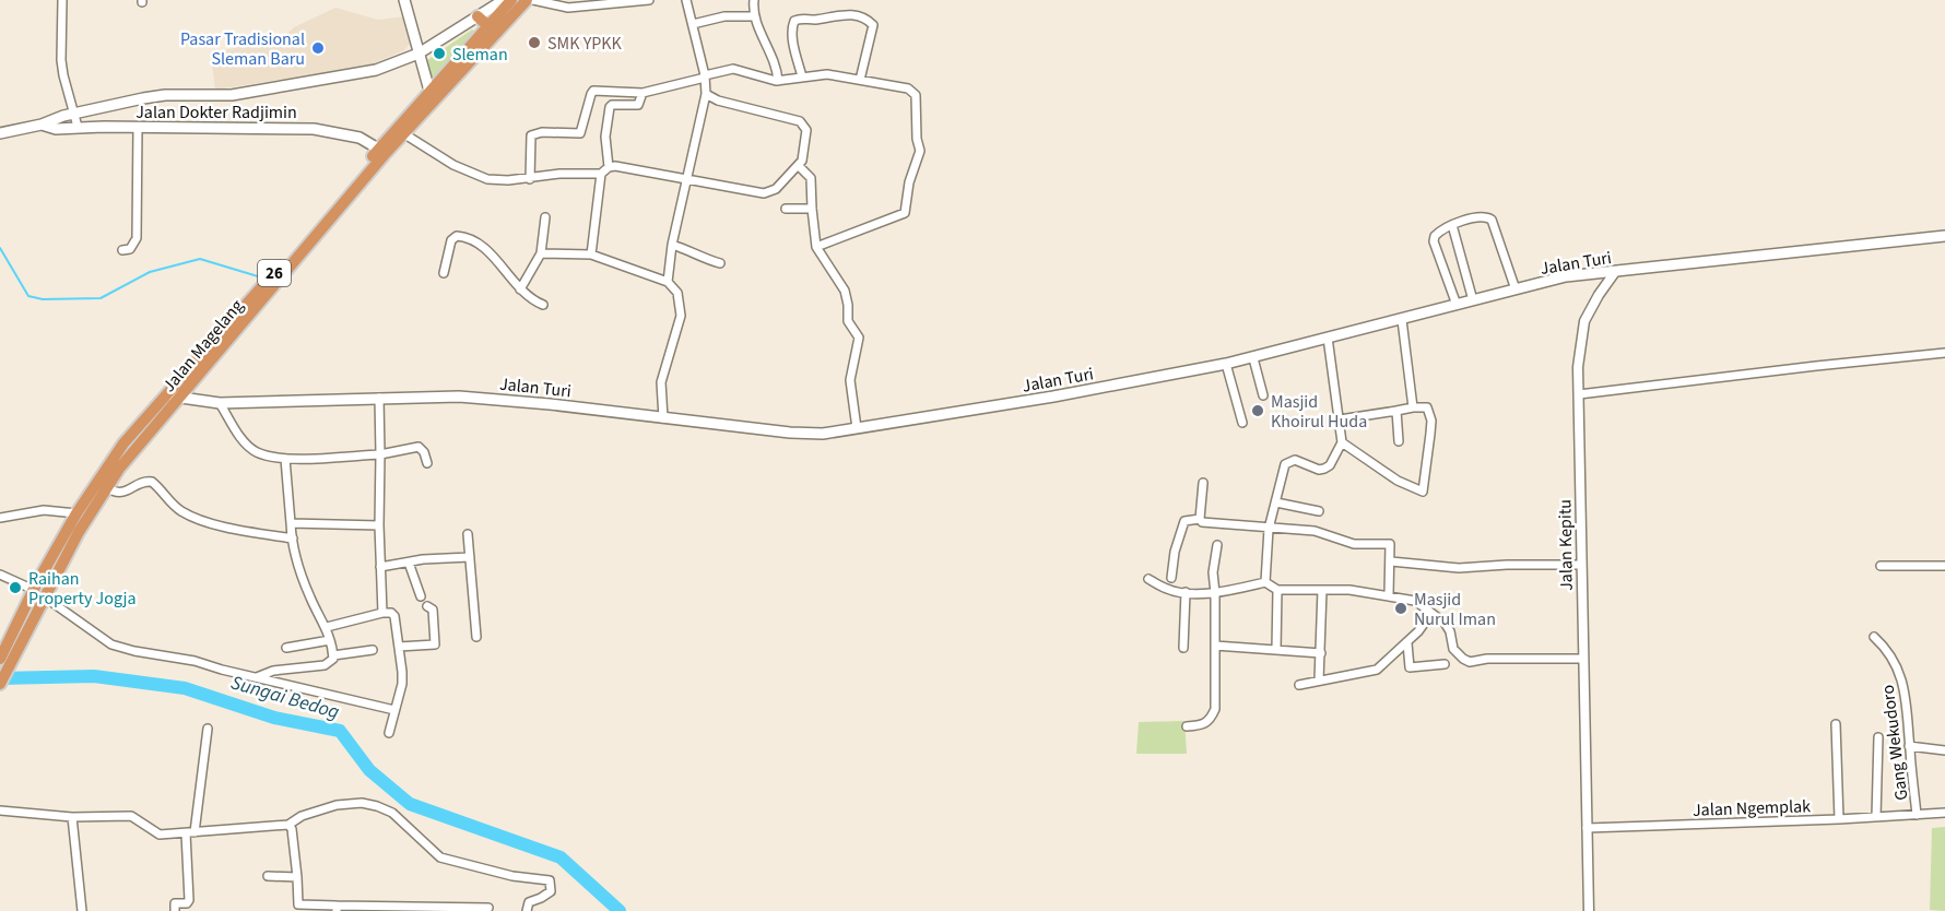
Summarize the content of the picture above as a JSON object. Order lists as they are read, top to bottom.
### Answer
{
  "streets": {
    "highway": ["26", "Jalan Magelang"],
    "main road": ["Jalan Dokter Radjimin", "Jalan Turi"],
    "street": ["Jalan Kepitu", "Gang Wekudoro", "Jalan Ngemplak"]
  },
  "crossings": [
    ["Jalan Dokter Radjimin", "Jalan Magelang"],
    ["Jalan Turi", "Jalan Magelang"],
    ["Jalan Turi", "Jalan Kepitu"],
    ["Jalan Kepitu", "Jalan Ngemplak"],
    ["Gang Wekudoro", "Jalan Ngemplak"]
  ],
  "water": ["Sungai Bedog"],
  "places": [
    "SMK YPKK",
    "Pasar Tradisional Sleman Baru",
    "Sleman",
    "Masjid Khoirul Huda",
    "Raihan Property Jogja",
    "Masjid Nurul Iman"
  ]
}
